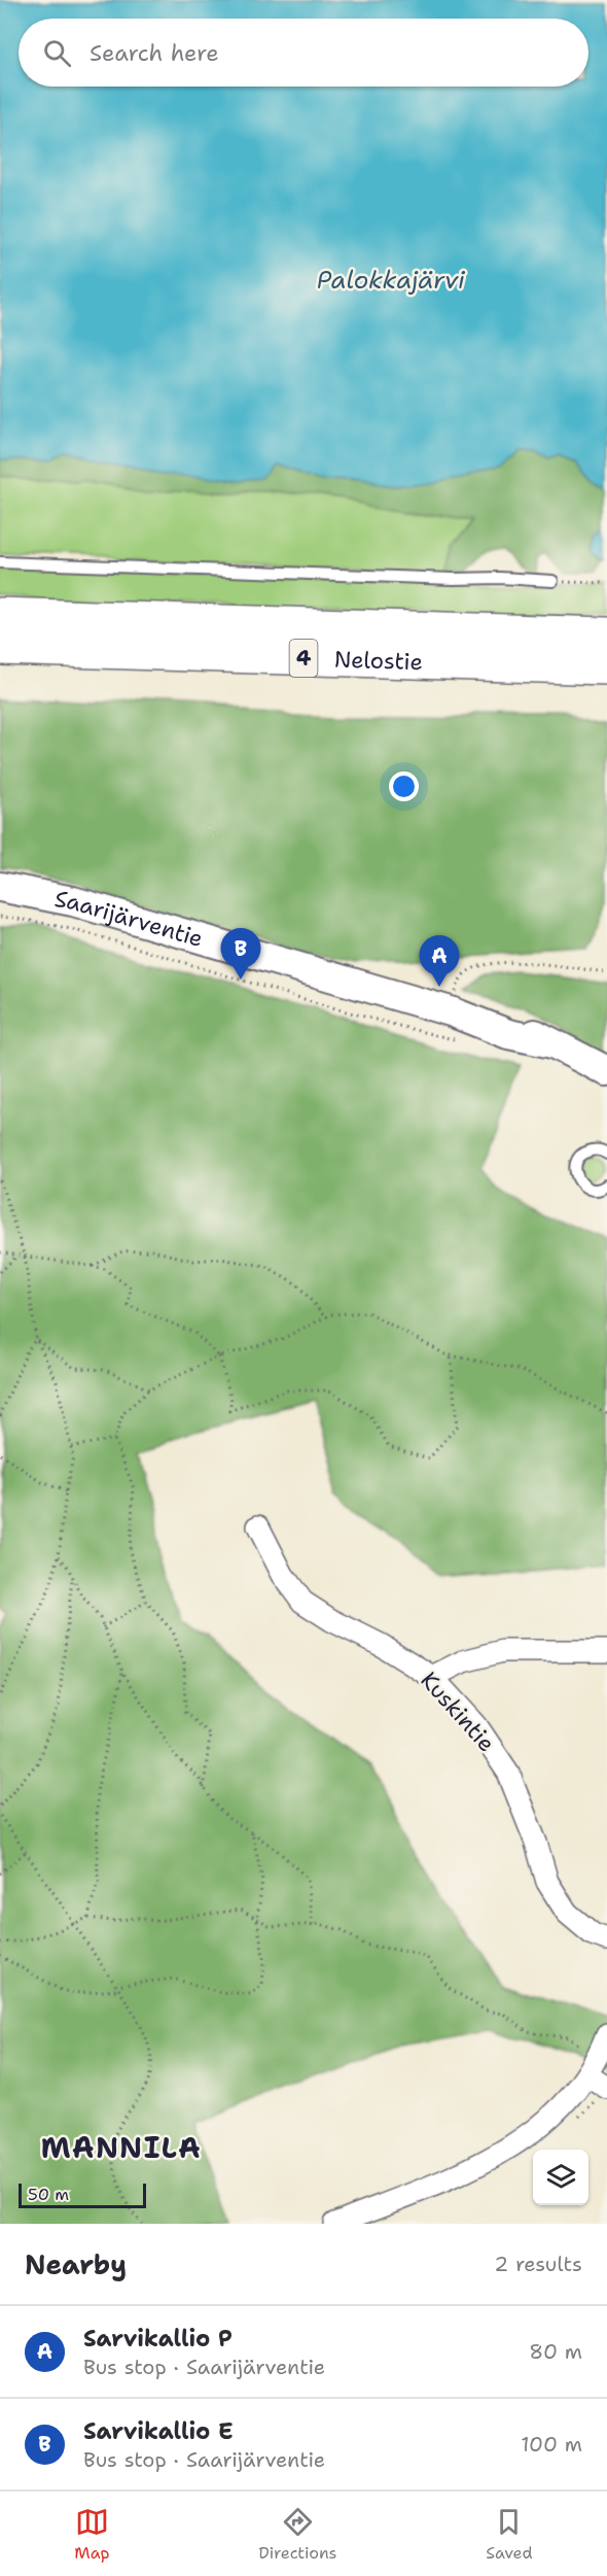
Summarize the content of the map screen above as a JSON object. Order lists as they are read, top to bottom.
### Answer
{
  "streets": {
    "highway": ["4", "Nelostie"],
    "main road": ["Saarijärventie"],
    "street": ["Kuskintie"]
  },
  "districts": ["MANNILA"],
  "water": ["Palokkajärvi"],
  "scale_bar": "50 m",
  "page": {
    "search": "Search here",
    "pins": ["B", "A"],
    "scale": "50 m",
    "heading": ["Nearby", "2 results"],
    "list": [
      {
        "mark": "A",
        "name": "Sarvikallio P",
        "note": "Bus stop · Saarijärventie",
        "value": "80 m"
      },
      {
        "mark": "B",
        "name": "Sarvikallio E",
        "note": "Bus stop · Saarijärventie",
        "value": "100 m"
      }
    ],
    "nav": ["Map", "Directions", "Saved"]
  }
}
